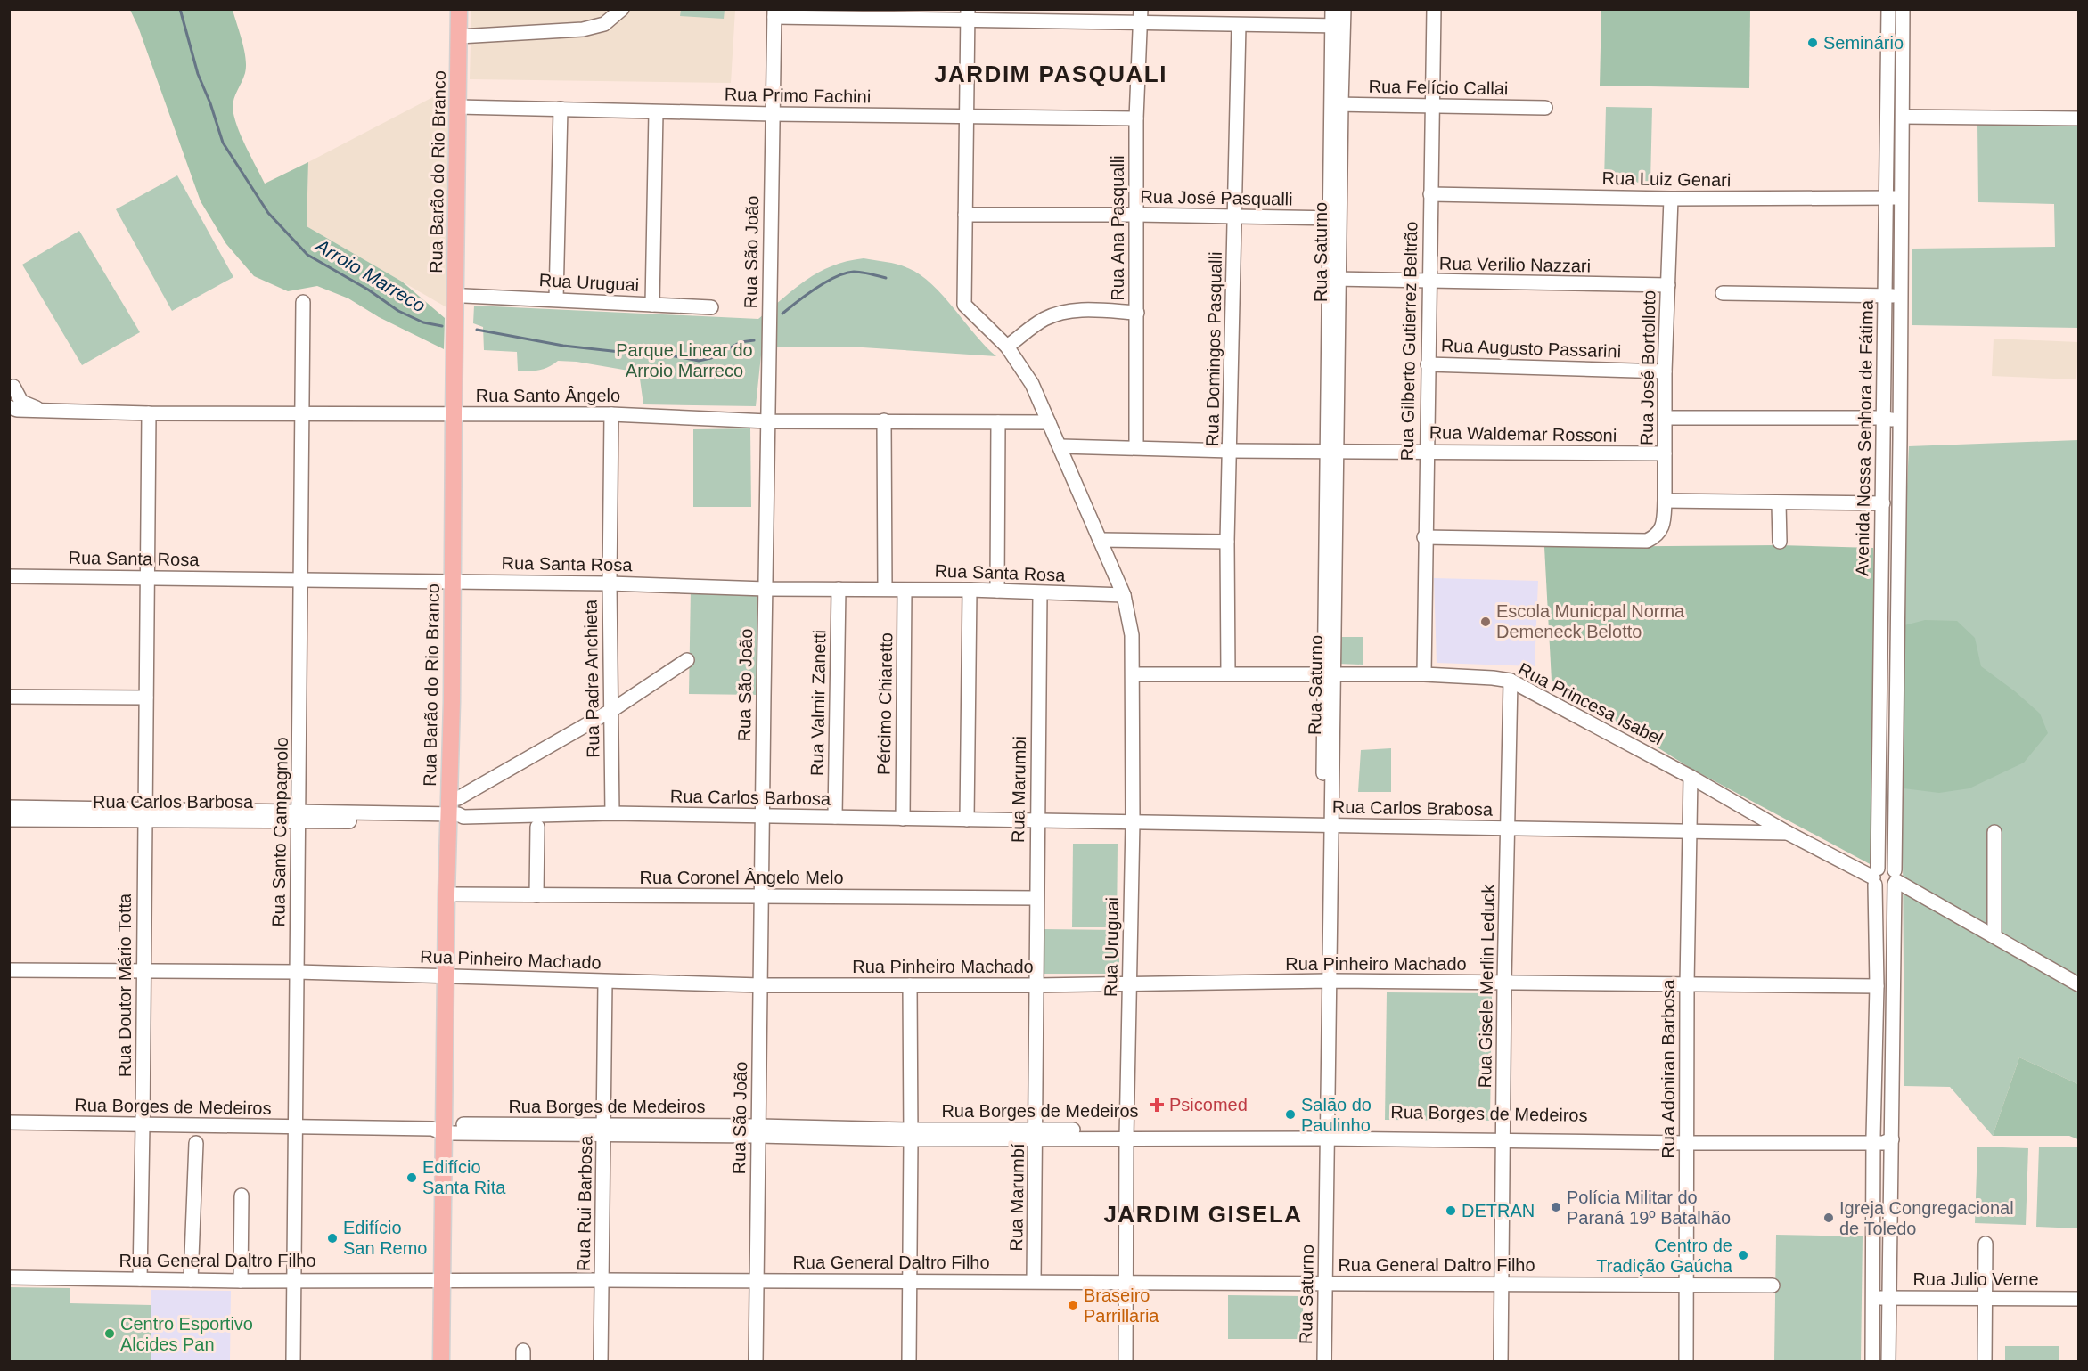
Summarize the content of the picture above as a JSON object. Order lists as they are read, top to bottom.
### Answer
{
  "streets": {
    "main road": ["Rua Barão do Rio Branco"],
    "street": [
      "Rua Felício Callai",
      "Rua Primo Fachini",
      "Rua Luiz Genari",
      "Rua José Pasqualli",
      "Rua Ana Pasqualli",
      "Rua São João",
      "Rua Saturno",
      "Rua Verilio Nazzari",
      "Rua Uruguai",
      "Rua Gilberto Gutierrez Beltrão",
      "Rua Augusto Passarini",
      "Rua Domingos Pasqualli",
      "Rua José Bortolloto",
      "Rua Santo Ângelo",
      "Rua Waldemar Rossoni",
      "Avenida Nossa Senhora de Fátima",
      "Rua Santa Rosa",
      "Rua Padre Anchieta",
      "Rua Valmir Zanetti",
      "Pércimo Chiaretto",
      "Rua Princesa Isabel",
      "Rua Marumbi",
      "Rua Carlos Barbosa",
      "Rua Carlos Brabosa",
      "Rua Santo Campagnolo",
      "Rua Coronel Ângelo Melo",
      "Rua Pinheiro Machado",
      "Rua Doutor Mário Totta",
      "Rua Gisele Merlin Leduck",
      "Rua Adoniran Barbosa",
      "Rua Borges de Medeiros",
      "Rua Marumbí",
      "Rua Rui Barbosa",
      "Rua General Daltro Filho",
      "Rua Julio Verne"
    ]
  },
  "crossings": [
    ["Rua Felício Callai", "Rua Saturno"],
    ["Rua Felício Callai", "Rua Gilberto Gutierrez Beltrão"],
    ["Rua Primo Fachini", "Rua Barão do Rio Branco"],
    ["Rua Primo Fachini", "Rua Ana Pasqualli"],
    ["Rua Primo Fachini", "Rua São João"],
    ["Rua Barão do Rio Branco", "Rua Uruguai"],
    ["Rua Barão do Rio Branco", "Rua Santo Ângelo"],
    ["Rua Barão do Rio Branco", "Rua Santa Rosa"],
    ["Rua Barão do Rio Branco", "Rua Carlos Barbosa"],
    ["Rua Barão do Rio Branco", "Rua Coronel Ângelo Melo"],
    ["Rua Barão do Rio Branco", "Rua Pinheiro Machado"],
    ["Rua Barão do Rio Branco", "Rua Borges de Medeiros"],
    ["Rua Barão do Rio Branco", "Rua General Daltro Filho"],
    ["Rua Luiz Genari", "Rua Gilberto Gutierrez Beltrão"],
    ["Rua Luiz Genari", "Rua José Bortolloto"],
    ["Rua Luiz Genari", "Avenida Nossa Senhora de Fátima"],
    ["Rua José Pasqualli", "Rua Ana Pasqualli"],
    ["Rua José Pasqualli", "Rua Saturno"],
    ["Rua José Pasqualli", "Rua Uruguai"],
    ["Rua José Pasqualli", "Rua Domingos Pasqualli"],
    ["Rua Ana Pasqualli", "Rua Waldemar Rossoni"],
    ["Rua São João", "Rua Santo Ângelo"],
    ["Rua São João", "Rua Santa Rosa"],
    ["Rua São João", "Rua Carlos Barbosa"],
    ["Rua São João", "Rua Coronel Ângelo Melo"],
    ["Rua São João", "Rua Pinheiro Machado"],
    ["Rua São João", "Rua Borges de Medeiros"],
    ["Rua São João", "Rua General Daltro Filho"],
    ["Rua Saturno", "Rua Verilio Nazzari"],
    ["Rua Saturno", "Rua Waldemar Rossoni"],
    ["Rua Saturno", "Rua Princesa Isabel"],
    ["Rua Saturno", "Rua Carlos Brabosa"],
    ["Rua Saturno", "Rua Pinheiro Machado"],
    ["Rua Saturno", "Rua Borges de Medeiros"],
    ["Rua Saturno", "Rua General Daltro Filho"],
    ["Rua Verilio Nazzari", "Rua Gilberto Gutierrez Beltrão"],
    ["Rua Verilio Nazzari", "Rua José Bortolloto"],
    ["Rua Uruguai", "Rua Santo Ângelo"],
    ["Rua Uruguai", "Rua Waldemar Rossoni"],
    ["Rua Uruguai", "Rua Santa Rosa"],
    ["Rua Uruguai", "Rua Princesa Isabel"],
    ["Rua Uruguai", "Rua Carlos Brabosa"],
    ["Rua Uruguai", "Rua Pinheiro Machado"],
    ["Rua Uruguai", "Rua Borges de Medeiros"],
    ["Rua Uruguai", "Rua General Daltro Filho"],
    ["Rua Gilberto Gutierrez Beltrão", "Rua Augusto Passarini"],
    ["Rua Gilberto Gutierrez Beltrão", "Rua José Bortolloto"],
    ["Rua Gilberto Gutierrez Beltrão", "Rua Waldemar Rossoni"],
    ["Rua Gilberto Gutierrez Beltrão", "Rua Princesa Isabel"],
    ["Rua Augusto Passarini", "Rua José Bortolloto"],
    ["Rua Domingos Pasqualli", "Rua Waldemar Rossoni"],
    ["Rua Domingos Pasqualli", "Rua Princesa Isabel"],
    ["Rua José Bortolloto", "Rua Waldemar Rossoni"],
    ["Rua Santo Ângelo", "Rua Padre Anchieta"],
    ["Rua Santo Ângelo", "Rua Santo Campagnolo"],
    ["Rua Santo Ângelo", "Rua Doutor Mário Totta"],
    ["Avenida Nossa Senhora de Fátima", "Rua Princesa Isabel"],
    ["Avenida Nossa Senhora de Fátima", "Rua Pinheiro Machado"],
    ["Avenida Nossa Senhora de Fátima", "Rua Borges de Medeiros"],
    ["Avenida Nossa Senhora de Fátima", "Rua Julio Verne"],
    ["Rua Santa Rosa", "Rua Padre Anchieta"],
    ["Rua Santa Rosa", "Rua Valmir Zanetti"],
    ["Rua Santa Rosa", "Pércimo Chiaretto"],
    ["Rua Santa Rosa", "Rua Marumbi"],
    ["Rua Santa Rosa", "Rua Santo Campagnolo"],
    ["Rua Santa Rosa", "Rua Doutor Mário Totta"],
    ["Rua Padre Anchieta", "Rua Carlos Barbosa"],
    ["Rua Valmir Zanetti", "Rua Carlos Barbosa"],
    ["Pércimo Chiaretto", "Rua Carlos Barbosa"],
    ["Rua Princesa Isabel", "Rua Carlos Brabosa"],
    ["Rua Princesa Isabel", "Rua Gisele Merlin Leduck"],
    ["Rua Princesa Isabel", "Rua Adoniran Barbosa"],
    ["Rua Marumbi", "Rua Carlos Barbosa"],
    ["Rua Marumbi", "Rua Carlos Brabosa"],
    ["Rua Marumbi", "Rua Coronel Ângelo Melo"],
    ["Rua Marumbi", "Rua Pinheiro Machado"],
    ["Rua Marumbi", "Rua Marumbí"],
    ["Rua Carlos Barbosa", "Rua Carlos Brabosa"],
    ["Rua Carlos Barbosa", "Rua Santo Campagnolo"],
    ["Rua Carlos Barbosa", "Rua Doutor Mário Totta"],
    ["Rua Carlos Brabosa", "Rua Gisele Merlin Leduck"],
    ["Rua Carlos Brabosa", "Rua Adoniran Barbosa"],
    ["Rua Santo Campagnolo", "Rua Pinheiro Machado"],
    ["Rua Santo Campagnolo", "Rua Borges de Medeiros"],
    ["Rua Santo Campagnolo", "Rua General Daltro Filho"],
    ["Rua Pinheiro Machado", "Rua Doutor Mário Totta"],
    ["Rua Pinheiro Machado", "Rua Gisele Merlin Leduck"],
    ["Rua Pinheiro Machado", "Rua Adoniran Barbosa"],
    ["Rua Pinheiro Machado", "Rua Marumbí"],
    ["Rua Pinheiro Machado", "Rua Rui Barbosa"],
    ["Rua Doutor Mário Totta", "Rua Borges de Medeiros"],
    ["Rua Doutor Mário Totta", "Rua General Daltro Filho"],
    ["Rua Gisele Merlin Leduck", "Rua Borges de Medeiros"],
    ["Rua Gisele Merlin Leduck", "Rua General Daltro Filho"],
    ["Rua Adoniran Barbosa", "Rua Borges de Medeiros"],
    ["Rua Adoniran Barbosa", "Rua General Daltro Filho"],
    ["Rua Borges de Medeiros", "Rua Marumbí"],
    ["Rua Borges de Medeiros", "Rua Rui Barbosa"],
    ["Rua Marumbí", "Rua General Daltro Filho"],
    ["Rua Rui Barbosa", "Rua General Daltro Filho"]
  ],
  "districts": ["JARDIM PASQUALI", "JARDIM GISELA"],
  "water": ["Arroio Marreco"],
  "parks": ["Parque Linear do Arroio Marreco"],
  "places": {
    "other": [
      "Seminário",
      "Escola Municpal Norma Demeneck Belotto",
      "Salão do Paulinho",
      "Edifício Santa Rita",
      "Polícia Militar do Paraná 19º Batalhão",
      "DETRAN",
      "Igreja Congregacional de Toledo",
      "Edifício San Remo",
      "Centro de Tradição Gaúcha",
      "Braseiro Parrillaria",
      "Centro Esportivo Alcides Pan"
    ],
    "health": ["Psicomed"]
  }
}
